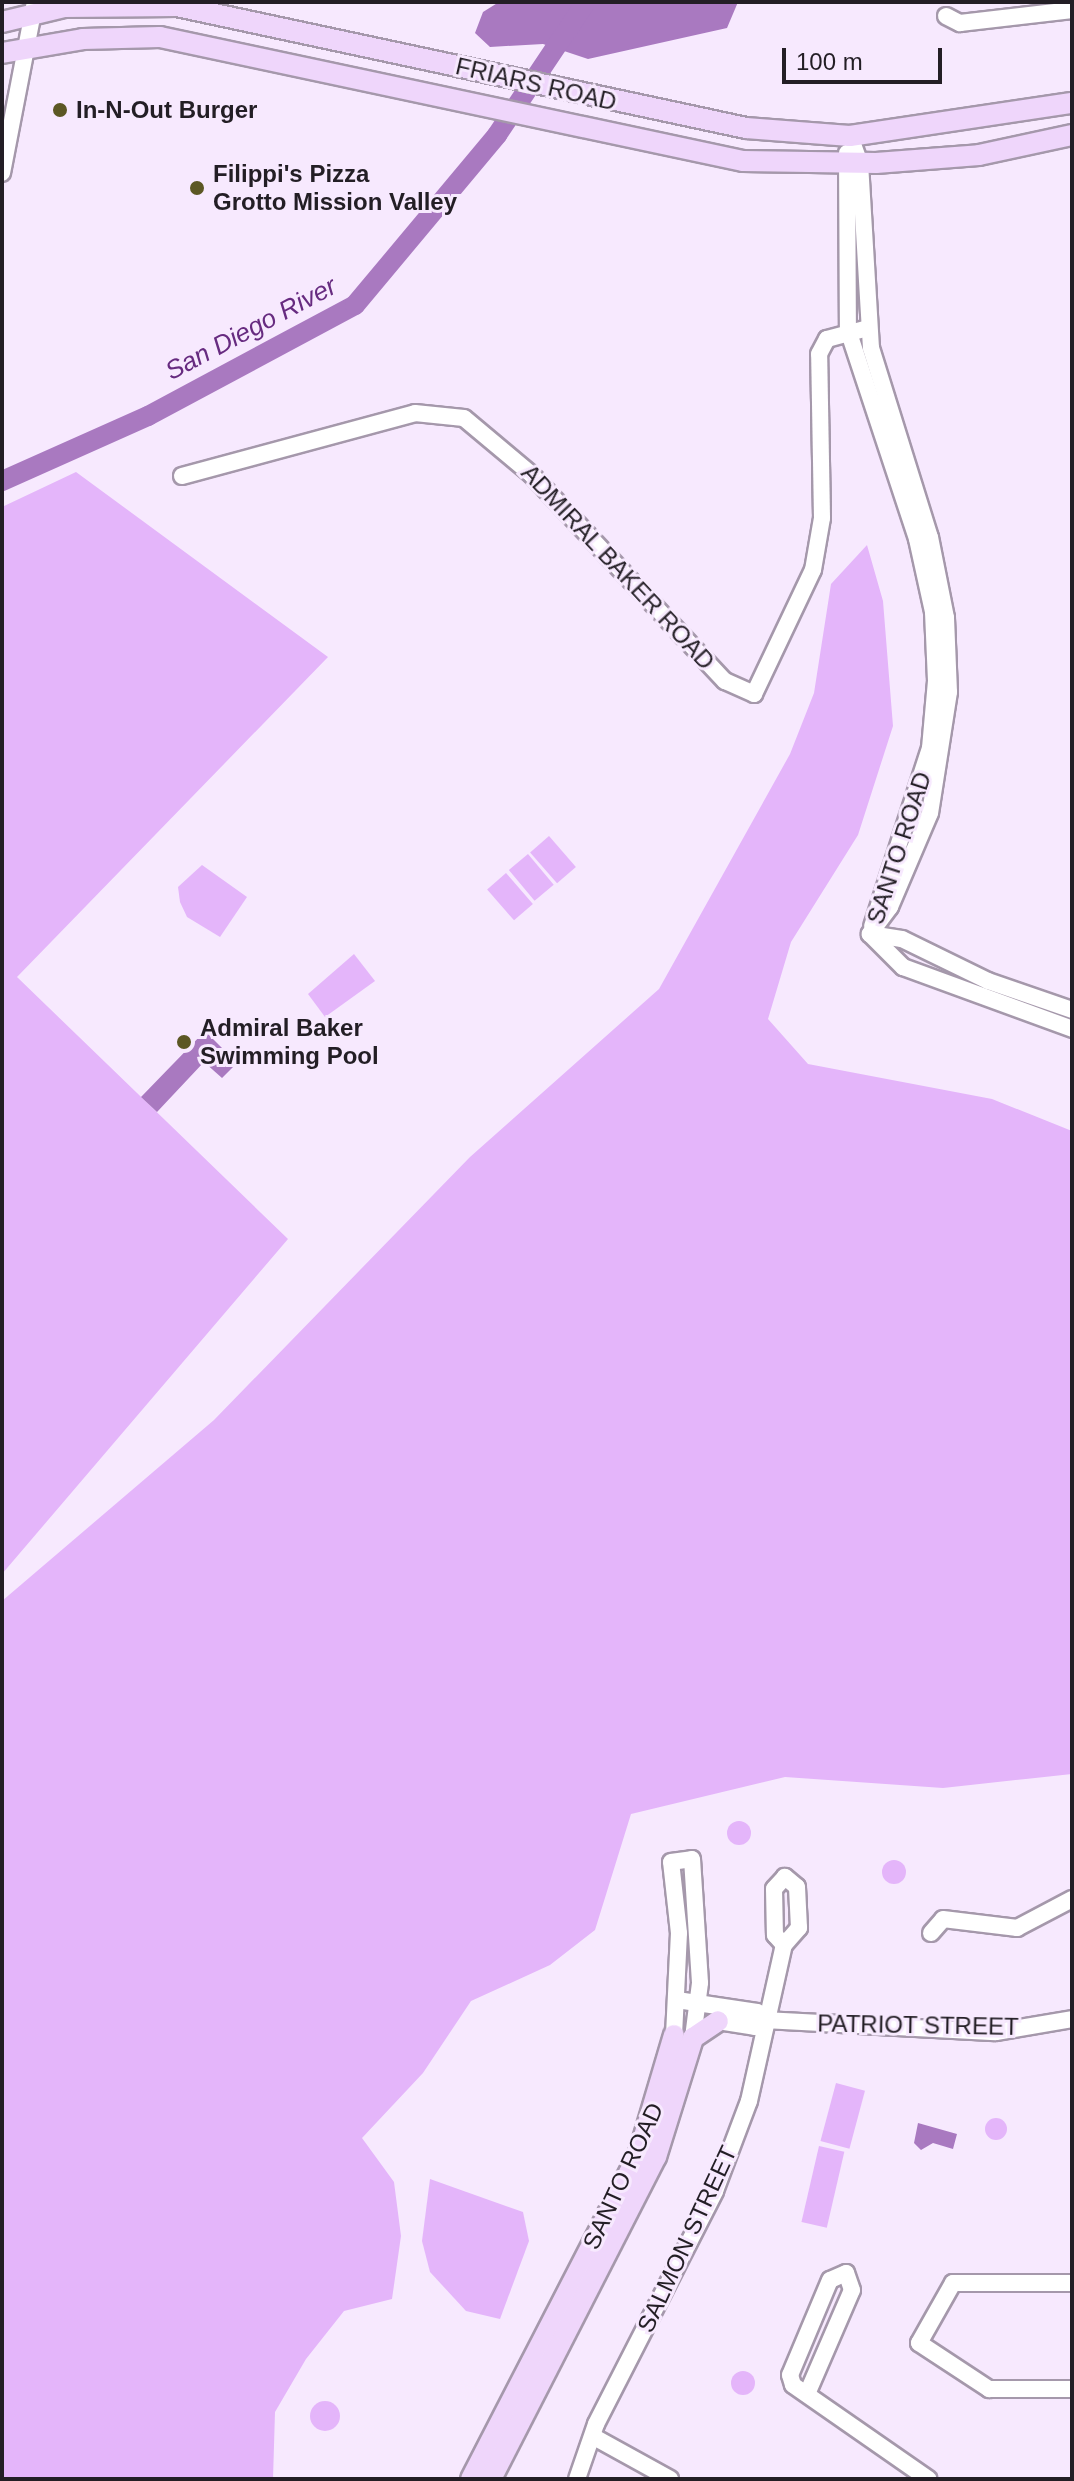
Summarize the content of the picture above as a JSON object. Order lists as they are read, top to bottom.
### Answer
{
  "streets": {
    "main road": ["FRIARS ROAD", "SANTO ROAD"],
    "street": ["ADMIRAL BAKER ROAD", "PATRIOT STREET", "SALMON STREET"]
  },
  "crossings": [
    ["FRIARS ROAD", "SANTO ROAD"],
    ["ADMIRAL BAKER ROAD", "SANTO ROAD"],
    ["SANTO ROAD", "PATRIOT STREET"],
    ["PATRIOT STREET", "SALMON STREET"]
  ],
  "water": ["San Diego River"],
  "places": ["In-N-Out Burger", "Filippi's Pizza Grotto Mission Valley", "Admiral Baker Swimming Pool"],
  "scale_bar": "100 m"
}
